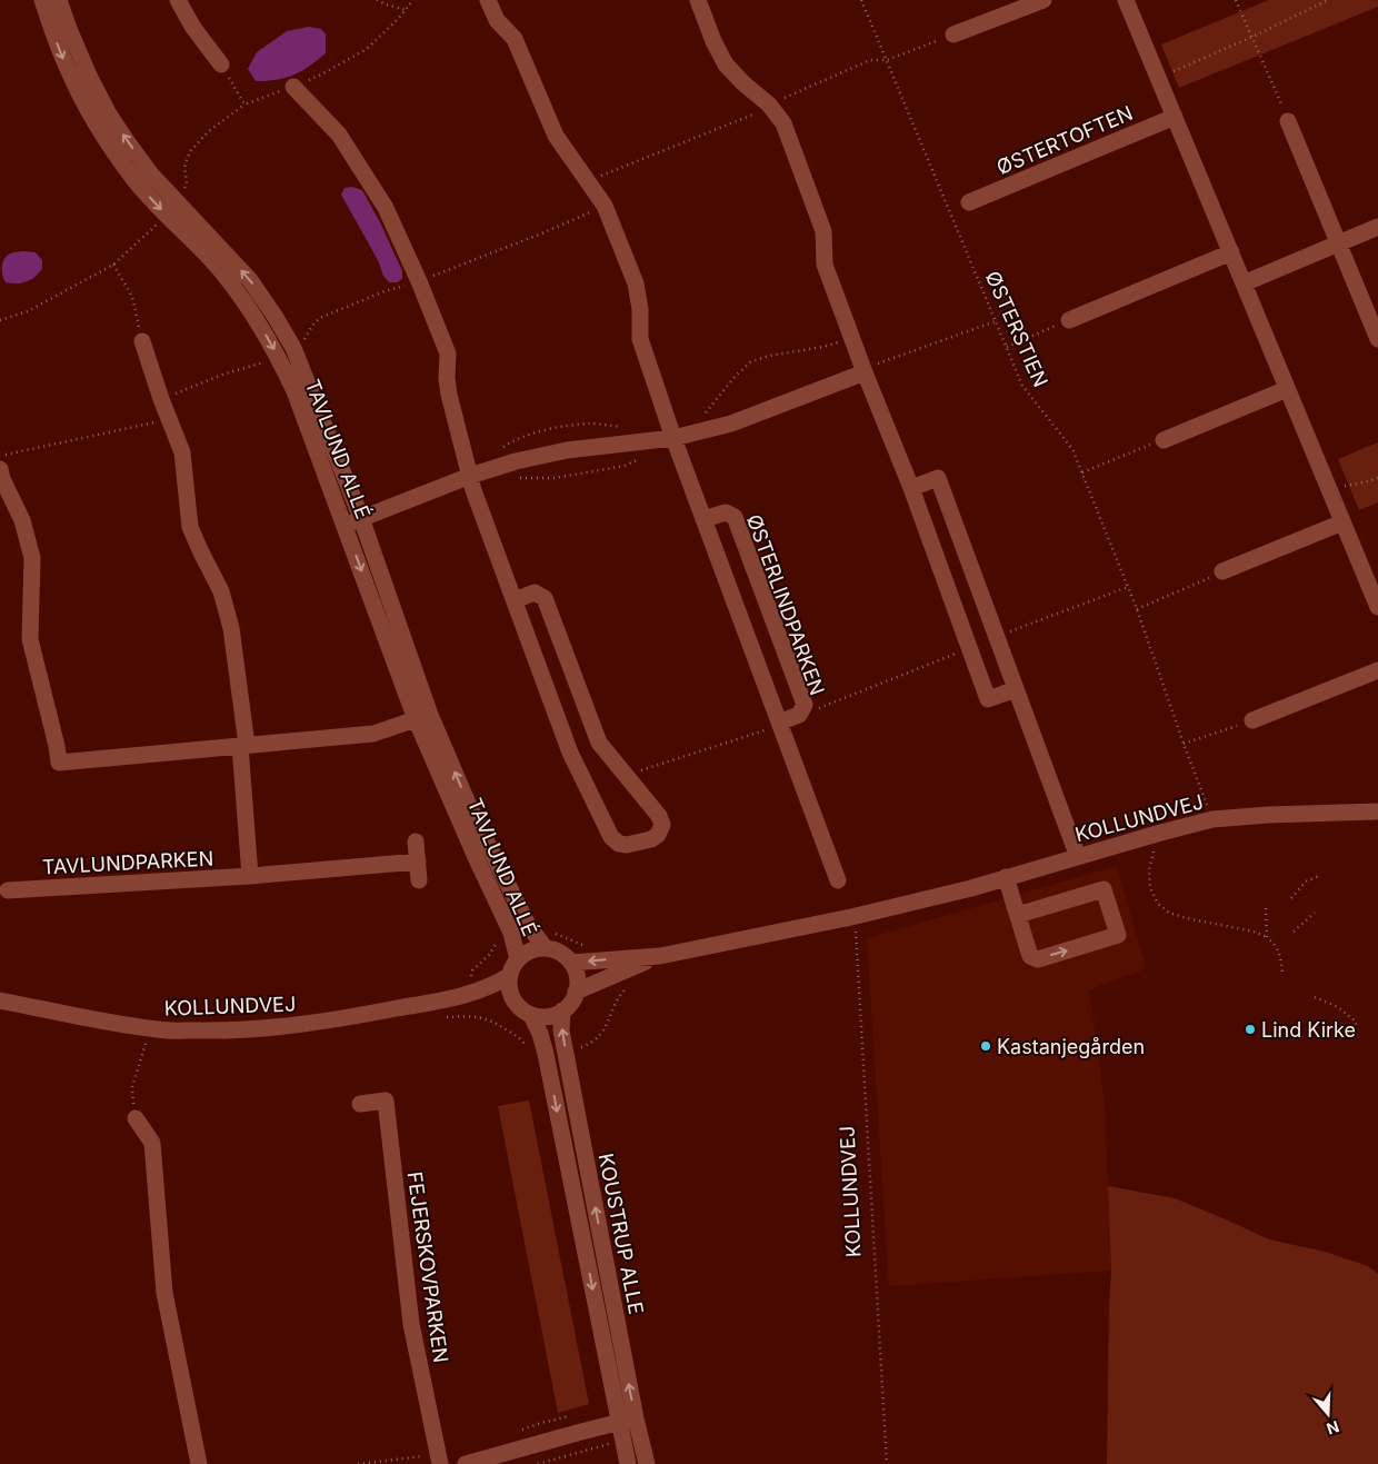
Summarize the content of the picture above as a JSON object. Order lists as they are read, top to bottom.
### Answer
{
  "streets": {
    "street": [
      "ØSTERTOFTEN",
      "TAVLUND ALLÉ",
      "ØSTERLINDPARKEN",
      "KOLLUNDVEJ",
      "TAVLUNDPARKEN",
      "KOUSTRUP ALLE",
      "FEJERSKOVPARKEN"
    ],
    "path": ["ØSTERSTIEN"]
  },
  "crossings": [
    ["ØSTERSTIEN", "KOLLUNDVEJ"],
    ["TAVLUND ALLÉ", "KOLLUNDVEJ"],
    ["TAVLUND ALLÉ", "KOUSTRUP ALLE"],
    ["KOLLUNDVEJ", "KOUSTRUP ALLE"]
  ],
  "places": ["Lind Kirke", "Kastanjegården"],
  "north": "bottom"
}
